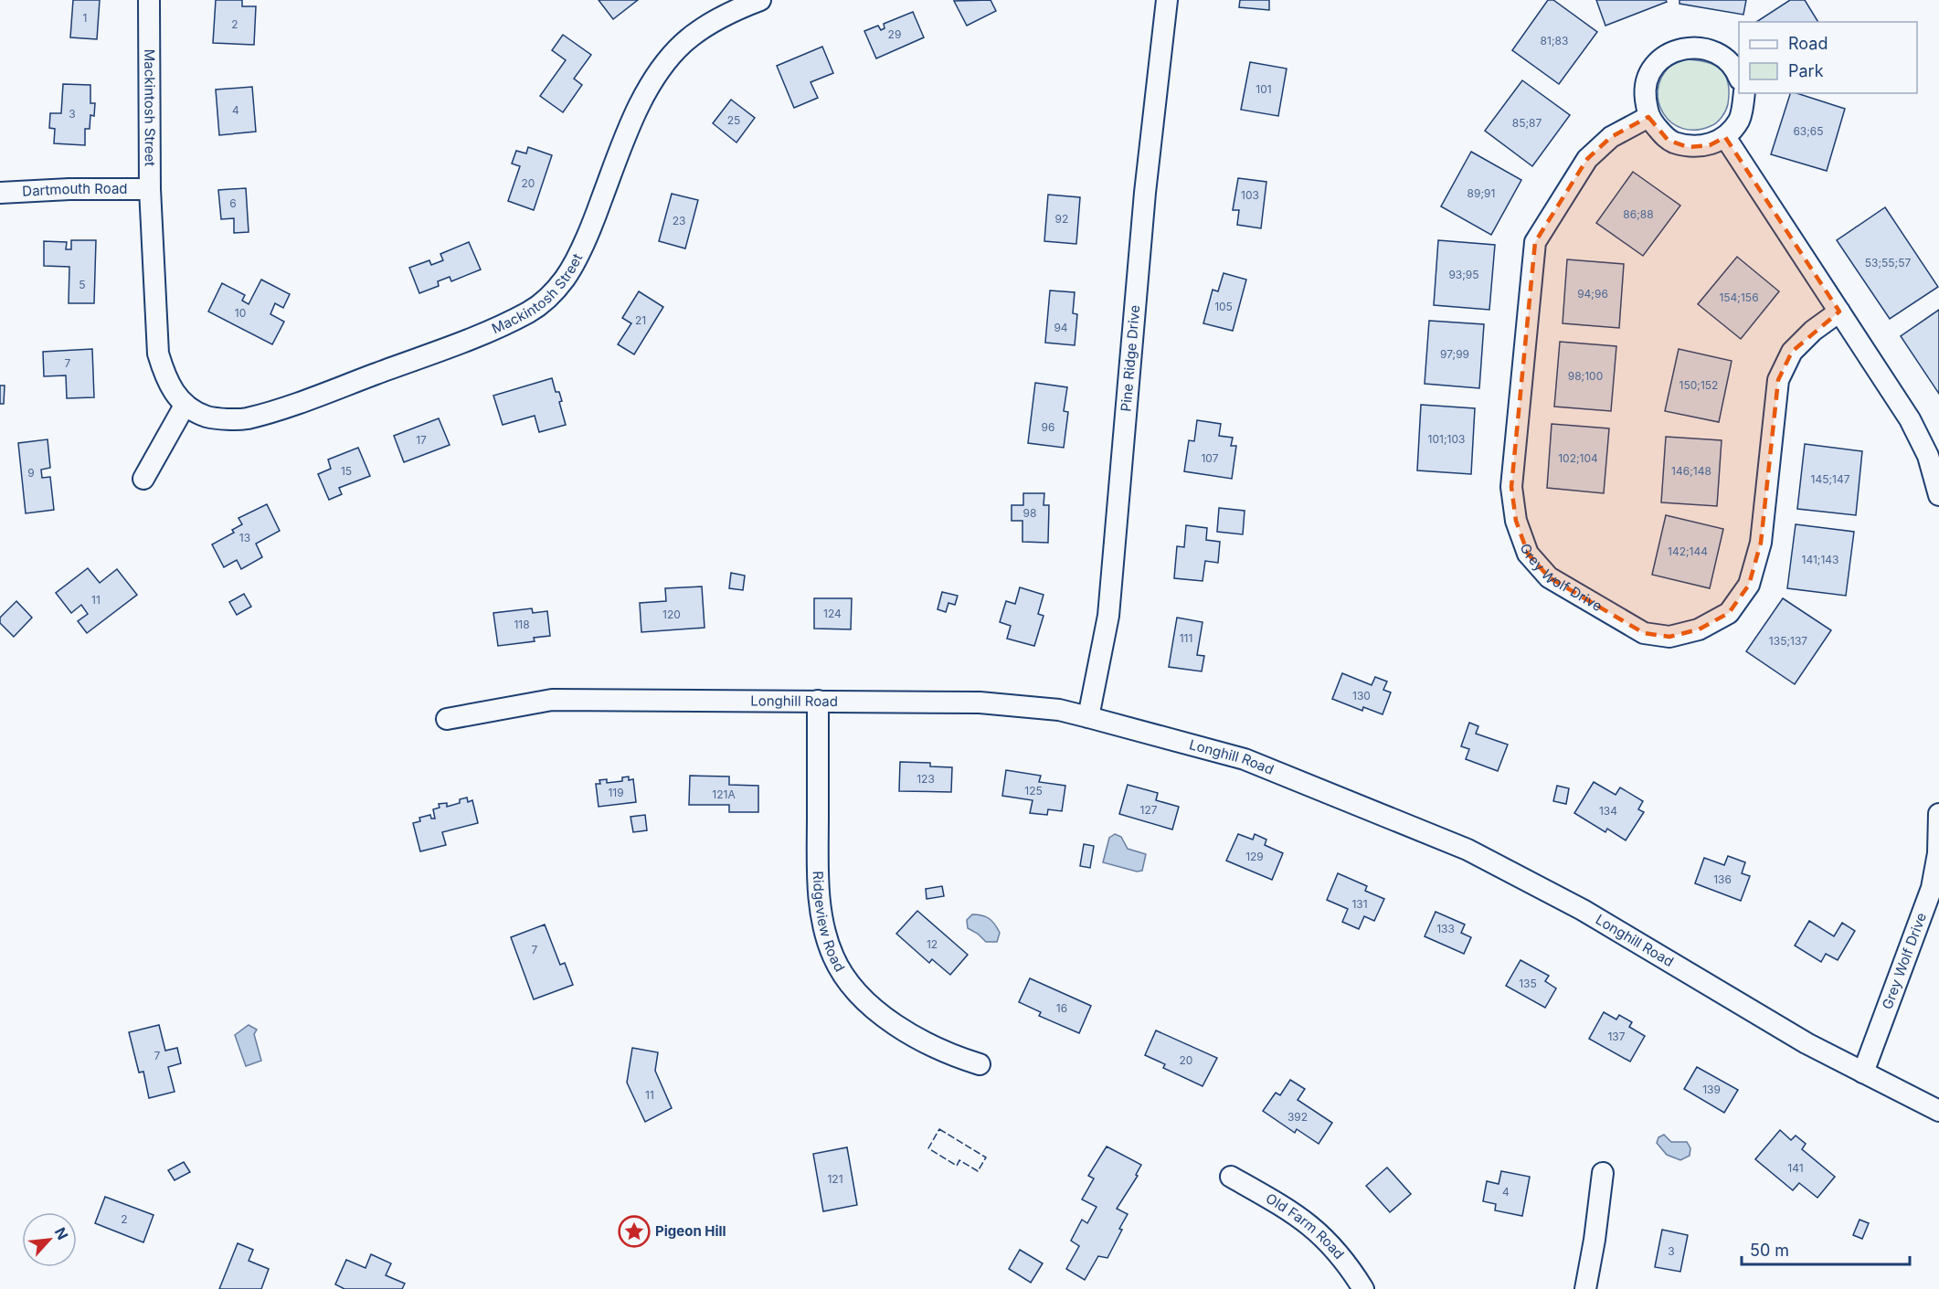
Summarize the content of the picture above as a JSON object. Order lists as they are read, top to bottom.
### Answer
{
  "streets": {
    "street": [
      "Mackintosh Street",
      "Dartmouth Road",
      "Pine Ridge Drive",
      "Grey Wolf Drive",
      "Longhill Road",
      "Ridgeview Road",
      "Old Farm Road"
    ]
  },
  "crossings": [
    ["Mackintosh Street", "Dartmouth Road"],
    ["Pine Ridge Drive", "Longhill Road"],
    ["Grey Wolf Drive", "Longhill Road"],
    ["Longhill Road", "Ridgeview Road"]
  ],
  "places": {
    "place": ["Pigeon Hill"]
  },
  "house_numbers": [
    "1",
    "2",
    "29",
    "81;83",
    "101",
    "4",
    "3",
    "25",
    "85;87",
    "63;65",
    "20",
    "89;91",
    "103",
    "6",
    "86;88",
    "92",
    "23",
    "53;55;57",
    "93;95",
    "5",
    "94;96",
    "154;156",
    "105",
    "10",
    "21",
    "94",
    "97;99",
    "7",
    "98;100",
    "150;152",
    "96",
    "101;103",
    "17",
    "107",
    "102;104",
    "15",
    "146;148",
    "9",
    "145;147",
    "98",
    "13",
    "142;144",
    "141;143",
    "11",
    "124",
    "120",
    "118",
    "111",
    "135;137",
    "130",
    "123",
    "125",
    "119",
    "121A",
    "127",
    "134",
    "129",
    "136",
    "131",
    "133",
    "12",
    "7",
    "135",
    "16",
    "137",
    "7",
    "20",
    "139",
    "11",
    "392",
    "141",
    "121",
    "4",
    "2",
    "3"
  ],
  "legend": ["Road", "Park"],
  "scale_bar": "50 m",
  "north": "top right"
}
